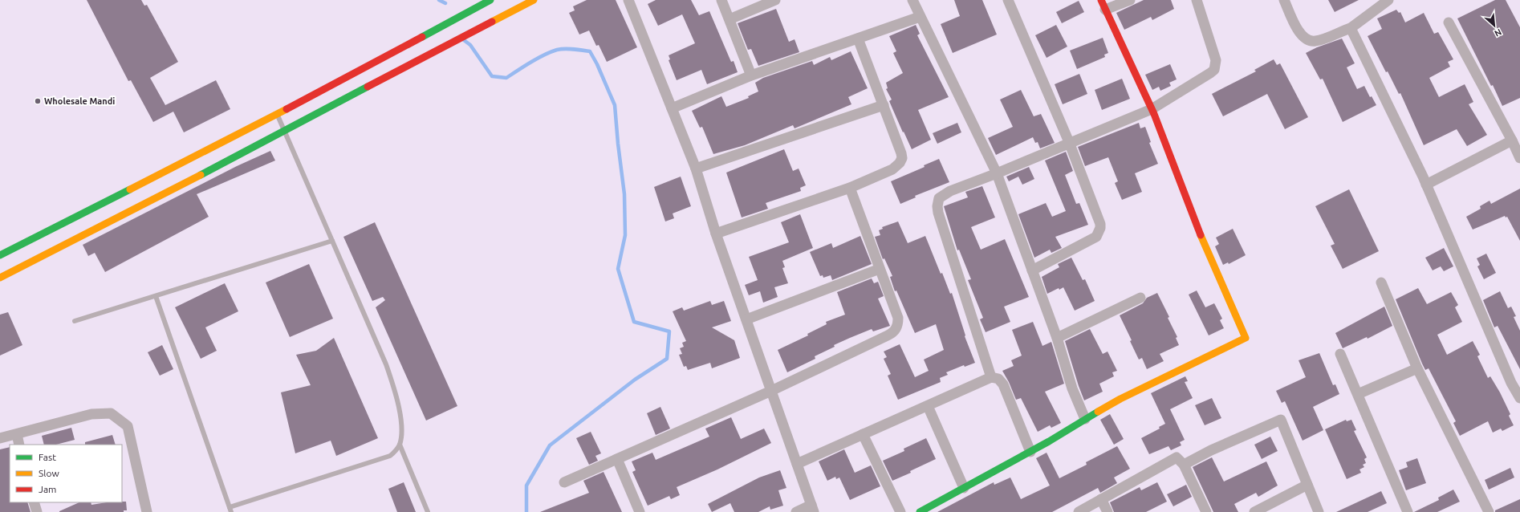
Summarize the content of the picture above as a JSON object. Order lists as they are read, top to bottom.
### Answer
{
  "places": ["Wholesale Mandi"],
  "legend": ["Fast", "Slow", "Jam"],
  "north": "bottom right"
}
